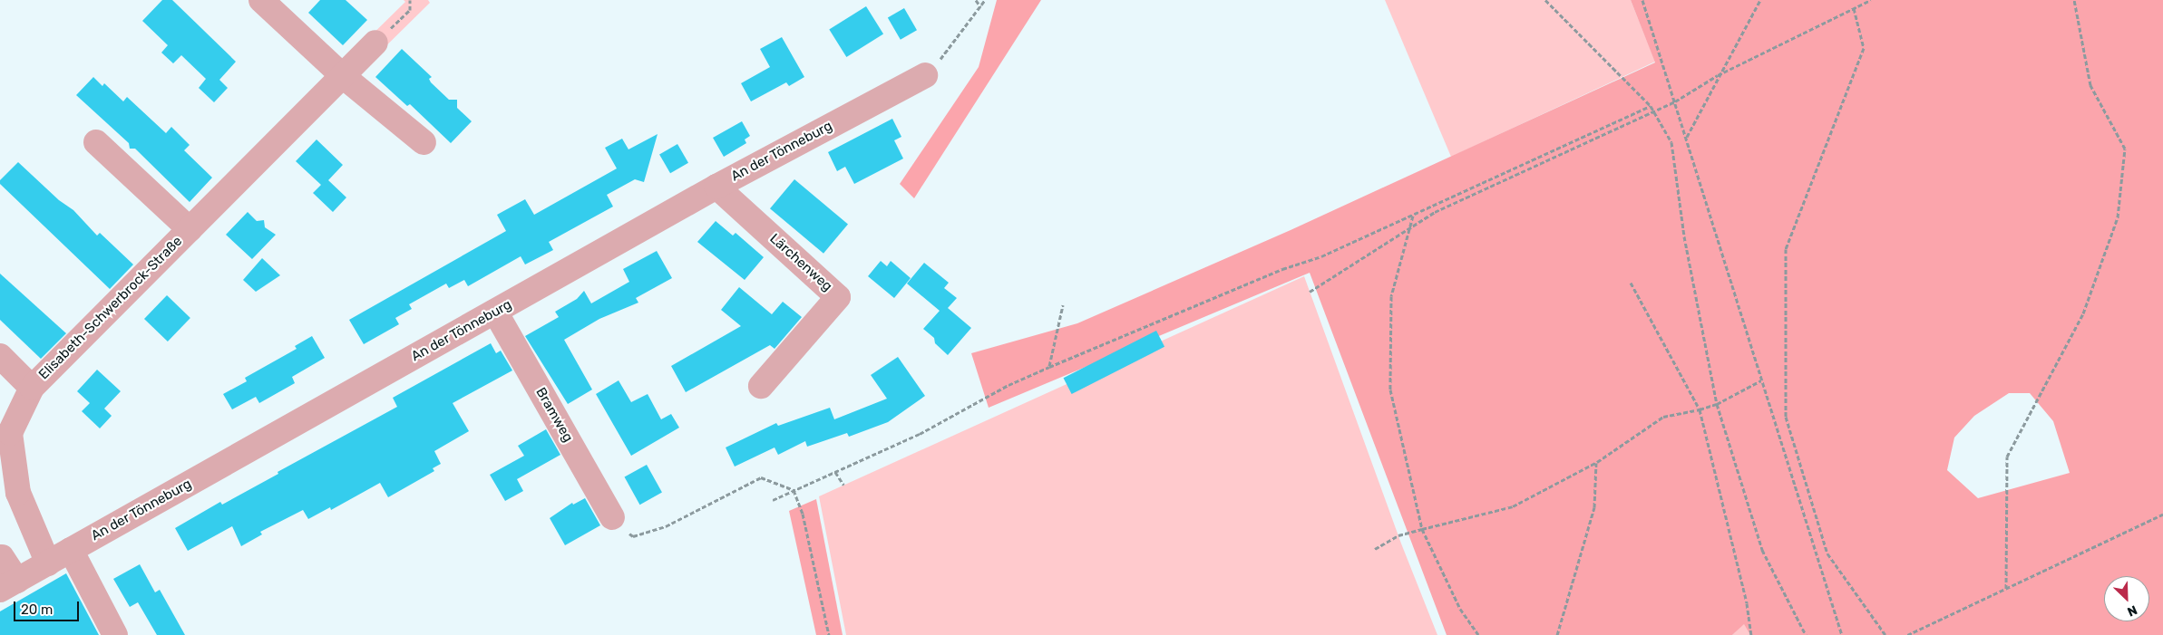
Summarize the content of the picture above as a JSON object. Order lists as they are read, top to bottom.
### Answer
{
  "streets": {
    "street": [
      "An der Tönneburg",
      "Lärchenweg",
      "Elisabeth-Schwerbrock-Straße",
      "Bramweg"
    ]
  },
  "crossings": [
    ["An der Tönneburg", "Lärchenweg"],
    ["An der Tönneburg", "Elisabeth-Schwerbrock-Straße"],
    ["An der Tönneburg", "Bramweg"]
  ],
  "scale_bar": "20 m",
  "north": "bottom right"
}
